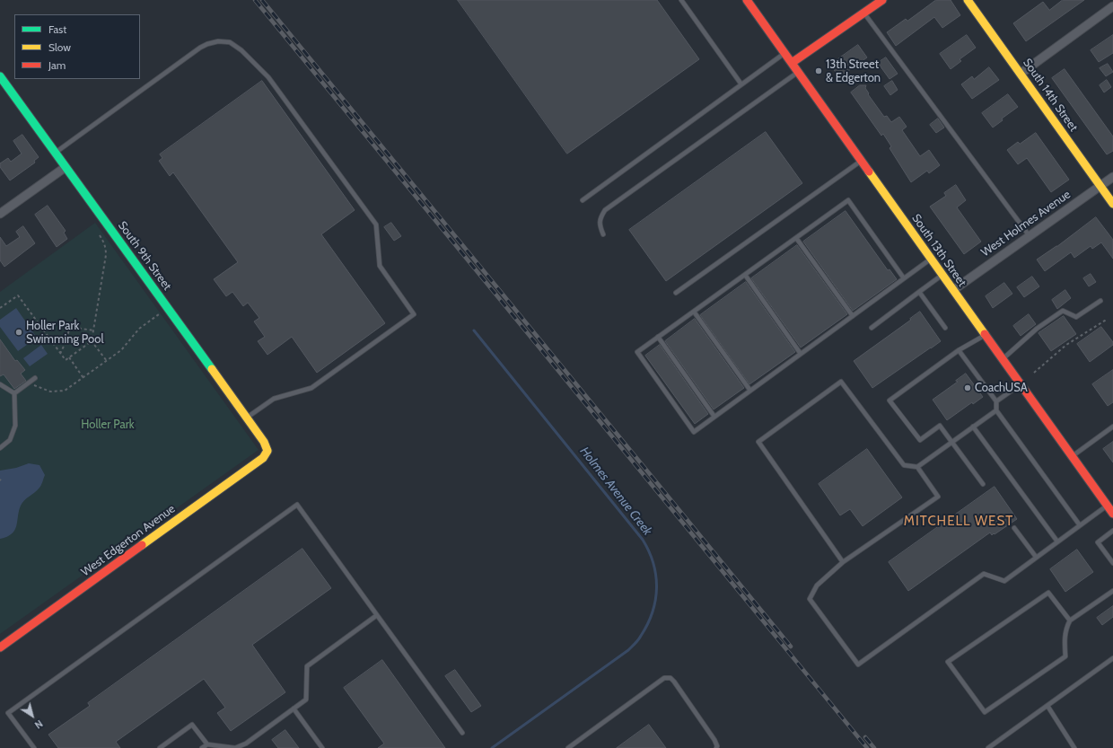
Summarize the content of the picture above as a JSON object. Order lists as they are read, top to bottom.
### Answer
{
  "streets": {
    "street": [
      "South 14th Street",
      "West Holmes Avenue",
      "South 13th Street",
      "South 9th Street",
      "West Edgerton Avenue"
    ]
  },
  "crossings": [
    ["South 14th Street", "West Holmes Avenue"],
    ["West Holmes Avenue", "South 13th Street"],
    ["South 9th Street", "West Edgerton Avenue"]
  ],
  "districts": ["MITCHELL WEST"],
  "water": ["Holmes Avenue Creek"],
  "parks": ["Holler Park"],
  "places": ["13th Street & Edgerton", "Holler Park Swimming Pool", "CoachUSA"],
  "legend": ["Fast", "Slow", "Jam"],
  "north": "bottom right"
}
